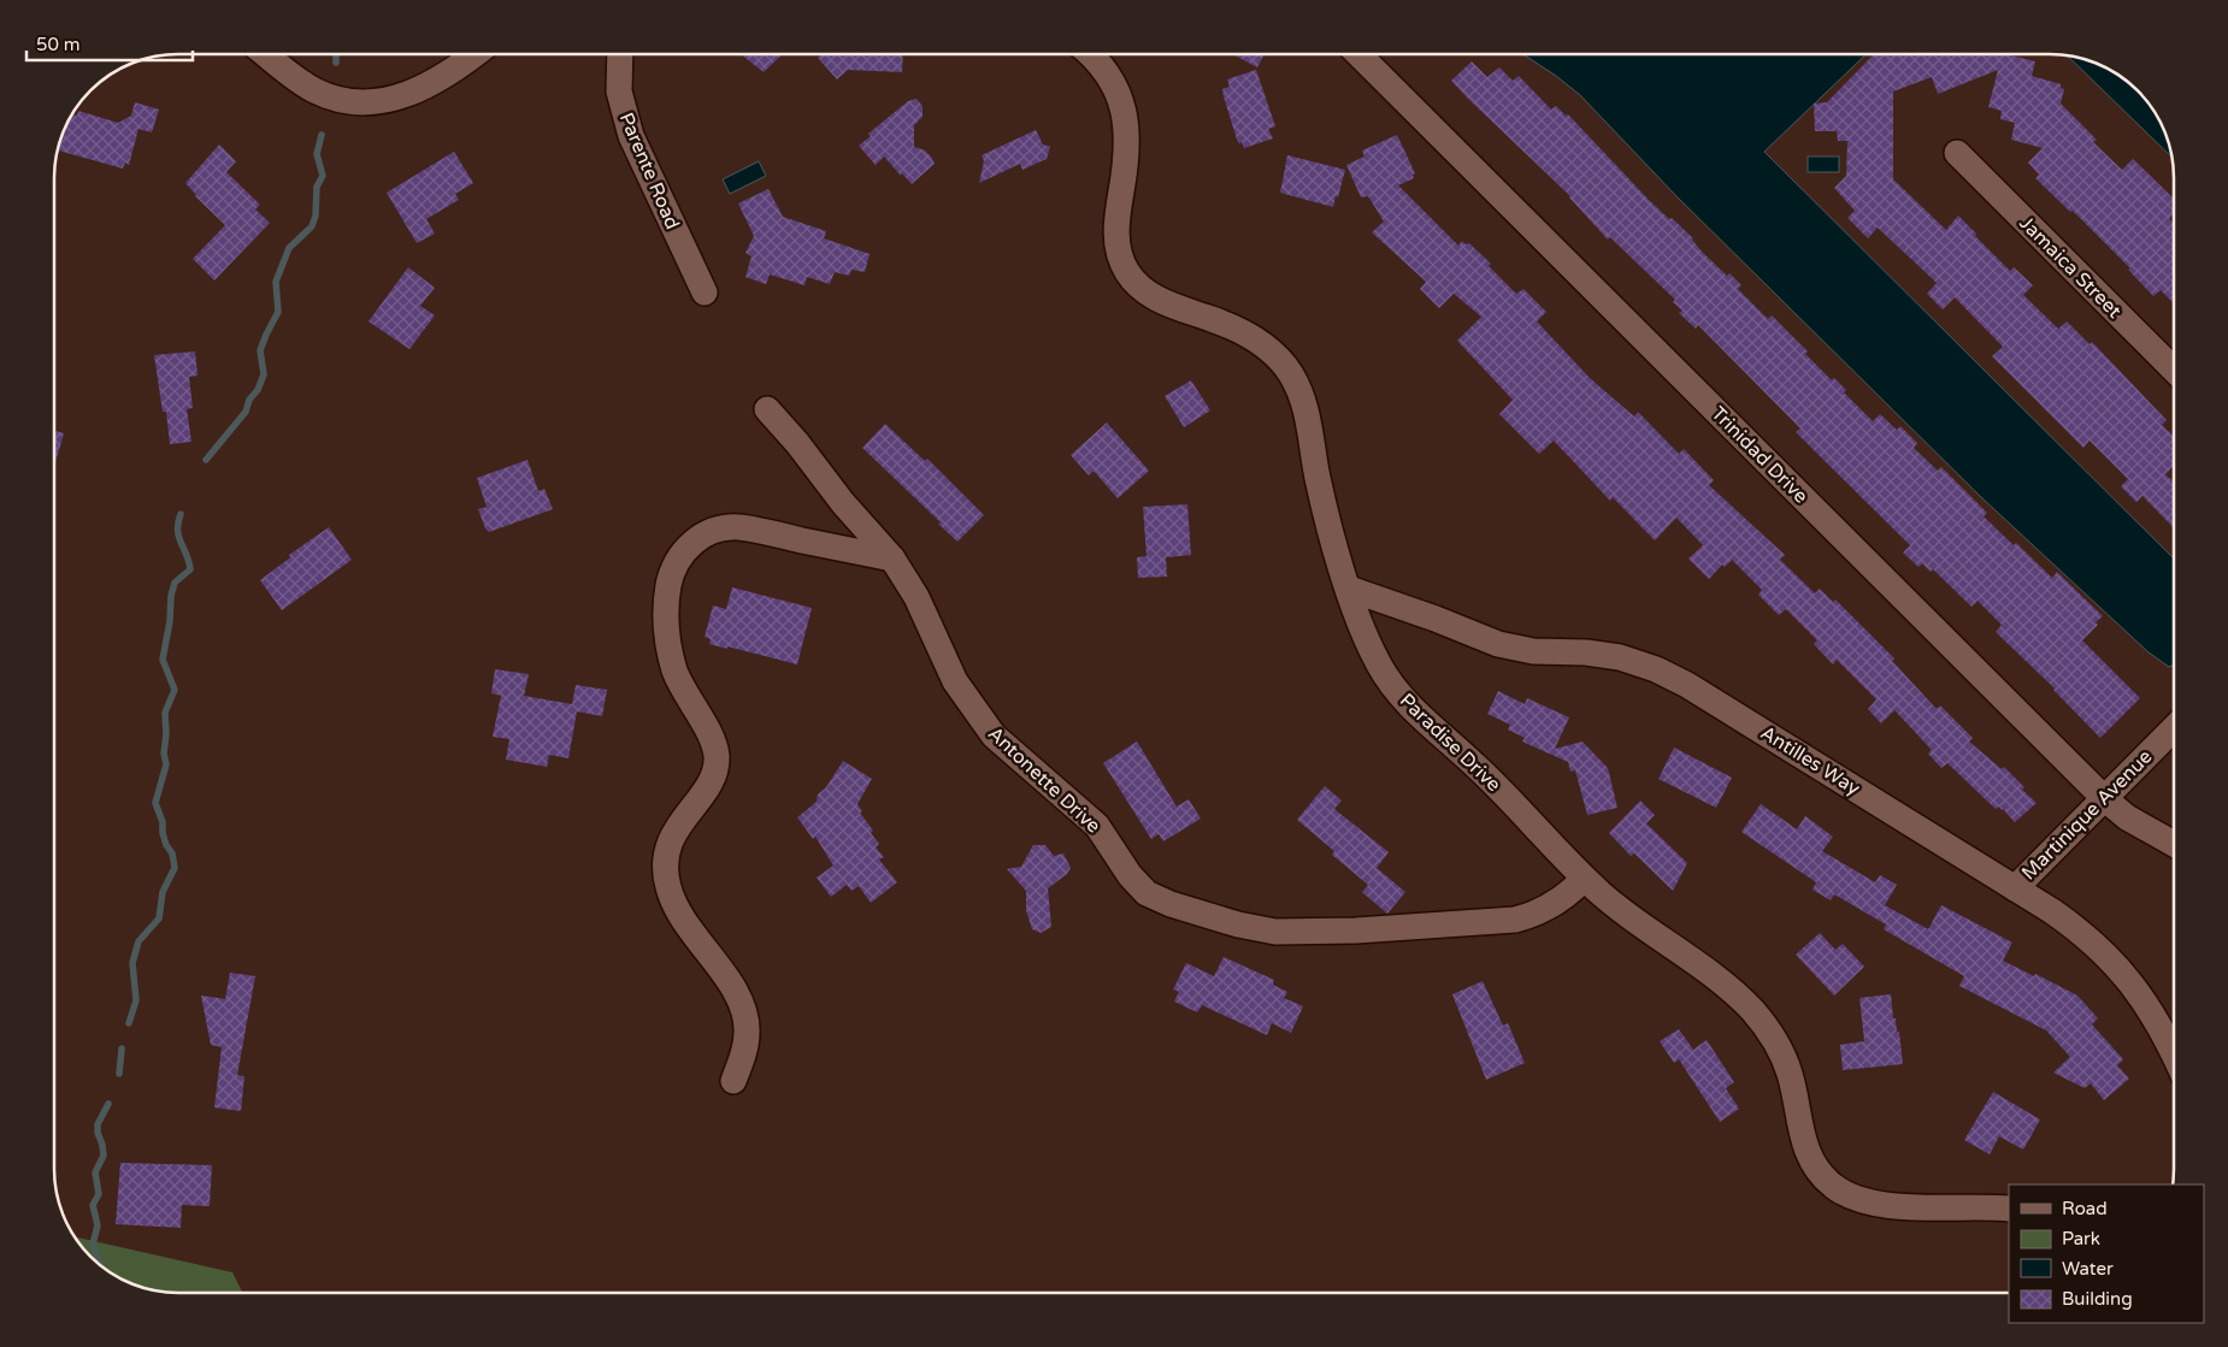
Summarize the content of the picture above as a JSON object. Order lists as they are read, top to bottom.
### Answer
{
  "streets": {
    "street": [
      "Parente Road",
      "Jamaica Street",
      "Trinidad Drive",
      "Paradise Drive",
      "Antilles Way",
      "Antonette Drive",
      "Martinique Avenue"
    ]
  },
  "crossings": [
    ["Trinidad Drive", "Martinique Avenue"],
    ["Paradise Drive", "Antilles Way"],
    ["Paradise Drive", "Antonette Drive"],
    ["Antilles Way", "Martinique Avenue"]
  ],
  "legend": [
    "Road",
    "Park",
    "Water",
    "Building"
  ],
  "scale_bar": "50 m"
}
